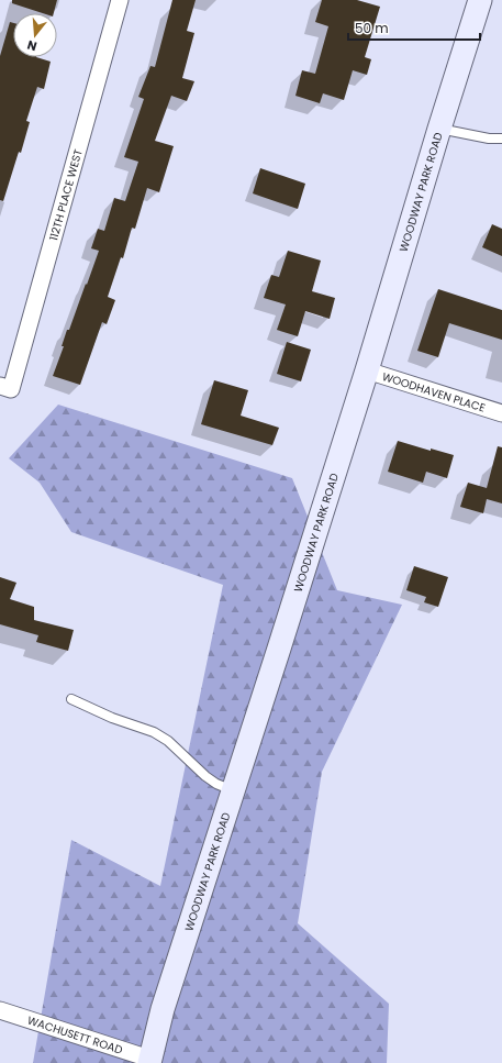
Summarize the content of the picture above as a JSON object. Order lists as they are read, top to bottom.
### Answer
{
  "streets": {
    "street": [
      "WOODWAY PARK ROAD",
      "112TH PLACE WEST",
      "WOODHAVEN PLACE",
      "WACHUSETT ROAD"
    ]
  },
  "crossings": [
    ["WOODWAY PARK ROAD", "WOODHAVEN PLACE"],
    ["WOODWAY PARK ROAD", "WACHUSETT ROAD"]
  ],
  "scale_bar": "50 m",
  "north": "bottom"
}
